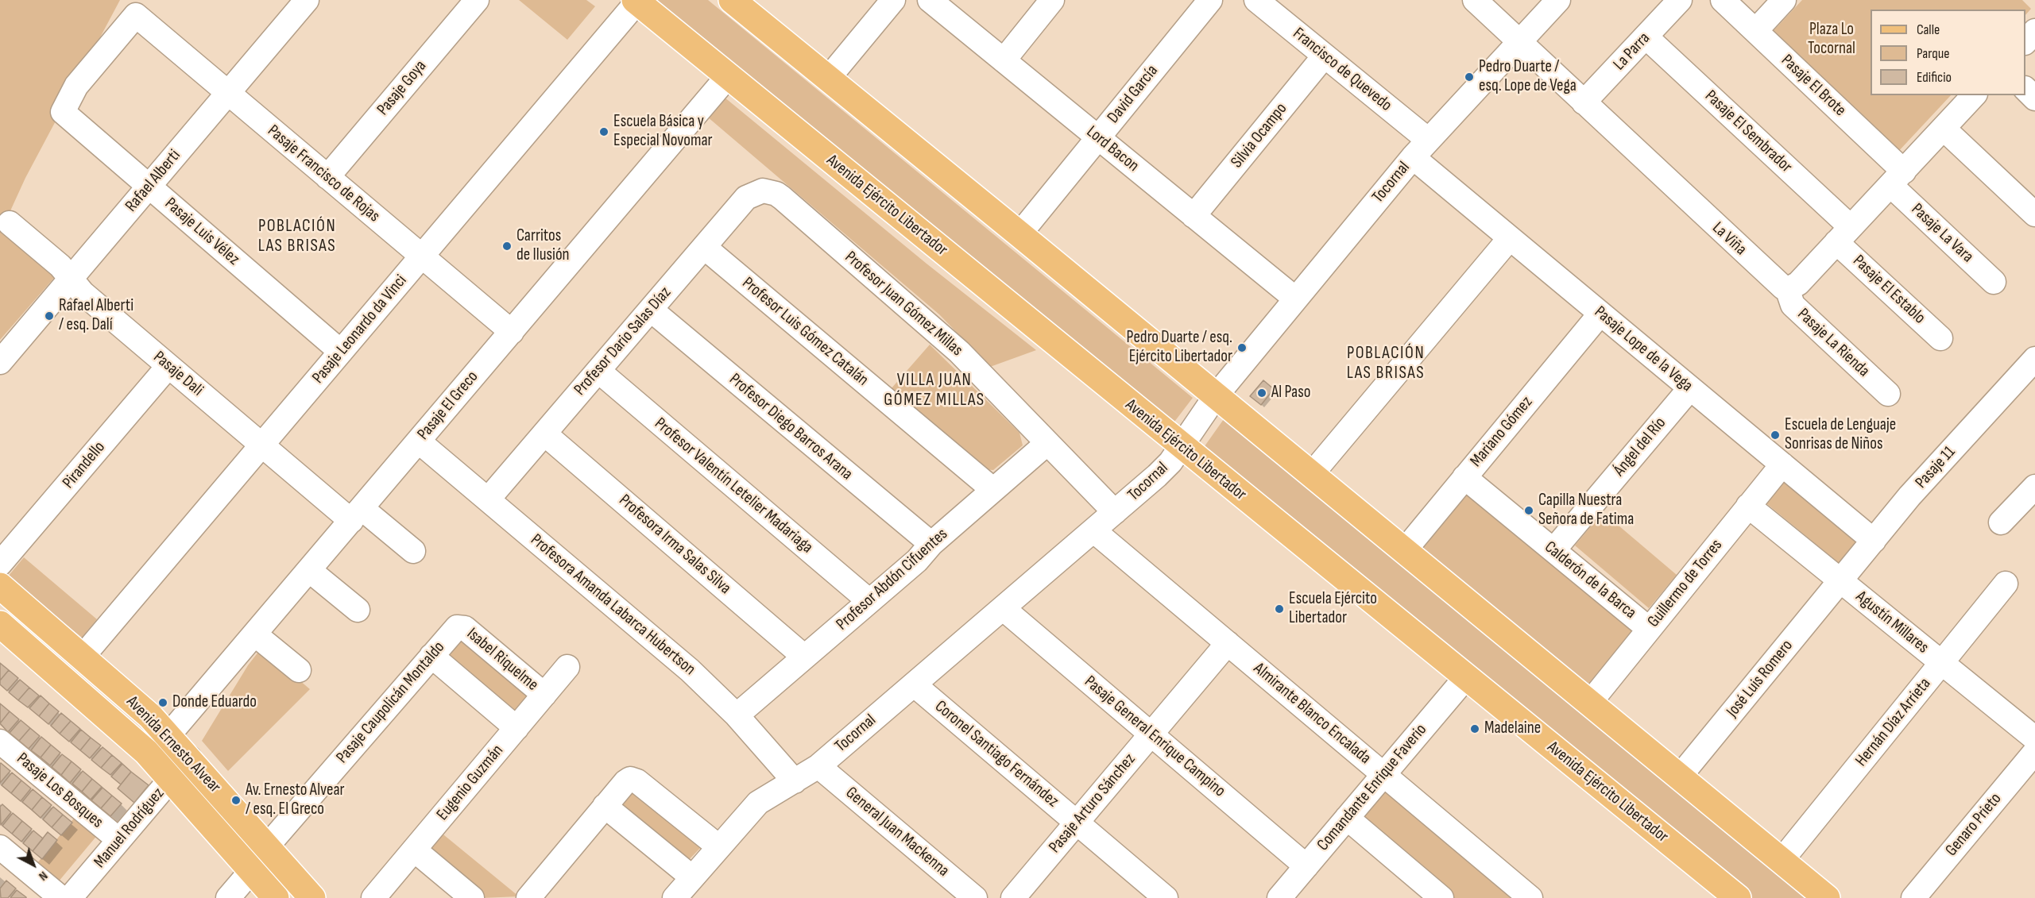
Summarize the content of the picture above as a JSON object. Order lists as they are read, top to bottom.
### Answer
{
  "streets": {
    "main road": ["Avenida Ejército Libertador", "Avenida Ernesto Alvear"],
    "street": [
      "La Parra",
      "Francisco de Quevedo",
      "Pasaje El Brote",
      "Pasaje Goya",
      "David García",
      "Pasaje El Sembrador",
      "Silvia Ocampo",
      "Lord Bacon",
      "Pasaje Francisco de Rojas",
      "Rafael Alberti",
      "Tocornal",
      "Pasaje Luis Vélez",
      "Pasaje La Vara",
      "La Viña",
      "Pasaje El Establo",
      "Profesor Juan Gómez Millas",
      "Pasaje Leonardo da Vinci",
      "Profesor Luis Gómez Catalán",
      "Profesor Dario Salas Díaz",
      "Pasaje La Rienda",
      "Pasaje Lope de la Vega",
      "Pasaje Dali",
      "Pasaje El Greco",
      "Profesor Diego Barros Arana",
      "Mariano Gómez",
      "Ángel del Río",
      "Pirandello",
      "Pasaje 11",
      "Profesor Valentín Letelier Madariaga",
      "Profesora Irma Salas Silva",
      "Profesor Abdón Cifuentes",
      "Calderón de la Barca",
      "Guillermo de Torres",
      "Profesora Amanda Labarca Hubertson",
      "Agustín Millares",
      "Isabel Riquelme",
      "José Luis Romero",
      "Pasaje Caupolicán Montaldo",
      "Almirante Blanco Encalada",
      "Hernán Díaz Arrieta",
      "Pasaje General Enrique Campino",
      "Coronel Santiago Fernández",
      "Eugenio Guzmán",
      "Comandante Enrique Faverio",
      "Pasaje Los Bosques",
      "Pasaje Arturo Sánchez",
      "Genaro Prieto",
      "Manuel Rodríguez",
      "General Juan Mackenna"
    ]
  },
  "crossings": [
    ["La Parra", "Pasaje El Sembrador"],
    ["La Parra", "La Viña"],
    ["Francisco de Quevedo", "Silvia Ocampo"],
    ["Francisco de Quevedo", "Tocornal"],
    ["Francisco de Quevedo", "Pasaje Lope de la Vega"],
    ["Pasaje El Brote", "Pasaje La Vara"],
    ["Pasaje Goya", "Pasaje Francisco de Rojas"],
    ["David García", "Lord Bacon"],
    ["Pasaje El Sembrador", "Pasaje El Establo"],
    ["Silvia Ocampo", "Lord Bacon"],
    ["Lord Bacon", "Tocornal"],
    ["Pasaje Francisco de Rojas", "Rafael Alberti"],
    ["Pasaje Francisco de Rojas", "Pasaje Luis Vélez"],
    ["Pasaje Francisco de Rojas", "Pasaje Leonardo da Vinci"],
    ["Pasaje Francisco de Rojas", "Pasaje El Greco"],
    ["Rafael Alberti", "Pasaje Luis Vélez"],
    ["Rafael Alberti", "Pasaje Dali"],
    ["Tocornal", "Avenida Ejército Libertador"],
    ["Tocornal", "La Viña"],
    ["Tocornal", "Profesor Juan Gómez Millas"],
    ["Tocornal", "Pasaje Lope de la Vega"],
    ["Tocornal", "Profesora Amanda Labarca Hubertson"],
    ["Tocornal", "Almirante Blanco Encalada"],
    ["Tocornal", "Pasaje General Enrique Campino"],
    ["Tocornal", "Coronel Santiago Fernández"],
    ["Tocornal", "General Juan Mackenna"],
    ["Avenida Ejército Libertador", "Pasaje Leonardo da Vinci"],
    ["Avenida Ejército Libertador", "Pasaje El Greco"],
    ["Avenida Ejército Libertador", "Comandante Enrique Faverio"],
    ["Pasaje Luis Vélez", "Pasaje Leonardo da Vinci"],
    ["La Viña", "Pasaje La Rienda"],
    ["Profesor Juan Gómez Millas", "Profesor Dario Salas Díaz"],
    ["Profesor Juan Gómez Millas", "Profesor Abdón Cifuentes"],
    ["Pasaje Leonardo da Vinci", "Pasaje Dali"],
    ["Pasaje Leonardo da Vinci", "Avenida Ernesto Alvear"],
    ["Profesor Luis Gómez Catalán", "Profesor Dario Salas Díaz"],
    ["Profesor Luis Gómez Catalán", "Profesor Abdón Cifuentes"],
    ["Profesor Dario Salas Díaz", "Profesor Diego Barros Arana"],
    ["Profesor Dario Salas Díaz", "Profesor Valentín Letelier Madariaga"],
    ["Profesor Dario Salas Díaz", "Profesora Irma Salas Silva"],
    ["Profesor Dario Salas Díaz", "Profesora Amanda Labarca Hubertson"],
    ["Pasaje Lope de la Vega", "Mariano Gómez"],
    ["Pasaje Lope de la Vega", "Ángel del Río"],
    ["Pasaje Lope de la Vega", "Pasaje 11"],
    ["Pasaje Lope de la Vega", "Guillermo de Torres"],
    ["Pasaje Dali", "Pasaje El Greco"],
    ["Pasaje Dali", "Pirandello"],
    ["Pasaje El Greco", "Profesora Amanda Labarca Hubertson"],
    ["Pasaje El Greco", "Avenida Ernesto Alvear"],
    ["Profesor Diego Barros Arana", "Profesor Abdón Cifuentes"],
    ["Mariano Gómez", "Calderón de la Barca"],
    ["Ángel del Río", "Calderón de la Barca"],
    ["Pasaje 11", "Agustín Millares"],
    ["Pasaje 11", "José Luis Romero"],
    ["Profesor Valentín Letelier Madariaga", "Profesor Abdón Cifuentes"],
    ["Profesora Irma Salas Silva", "Profesor Abdón Cifuentes"],
    ["Profesor Abdón Cifuentes", "Profesora Amanda Labarca Hubertson"],
    ["Calderón de la Barca", "Guillermo de Torres"],
    ["Guillermo de Torres", "Agustín Millares"],
    ["Agustín Millares", "José Luis Romero"],
    ["Agustín Millares", "Hernán Díaz Arrieta"],
    ["Isabel Riquelme", "Pasaje Caupolicán Montaldo"],
    ["Isabel Riquelme", "Eugenio Guzmán"],
    ["Pasaje Caupolicán Montaldo", "Avenida Ernesto Alvear"],
    ["Almirante Blanco Encalada", "Comandante Enrique Faverio"],
    ["Almirante Blanco Encalada", "Pasaje Arturo Sánchez"],
    ["Pasaje General Enrique Campino", "Comandante Enrique Faverio"],
    ["Pasaje General Enrique Campino", "Pasaje Arturo Sánchez"],
    ["Avenida Ernesto Alvear", "Manuel Rodríguez"],
    ["Coronel Santiago Fernández", "Pasaje Arturo Sánchez"],
    ["Pasaje Los Bosques", "Manuel Rodríguez"]
  ],
  "districts": ["POBLACIÓN LAS BRISAS", "POBLACIÓN LAS BRISAS", "VILLA JUAN GÓMEZ MILLAS"],
  "parks": ["Plaza Lo Tocornal"],
  "places": [
    "Pedro Duarte / esq. Lope de Vega",
    "Escuela Básica y Especial Novomar",
    "Carritos de Ilusión",
    "Rafael Alberti / esq. Dalí",
    "Pedro Duarte / esq. Ejército Libertador",
    "Al Paso",
    "Escuela de Lenguaje Sonrisas de Niños",
    "Capilla Nuestra Señora de Fatima",
    "Escuela Ejército Libertador",
    "Donde Eduardo",
    "Madelaine",
    "Av. Ernesto Alvear / esq. El Greco"
  ],
  "legend": ["Calle", "Parque", "Edificio"],
  "north": "bottom right"
}
